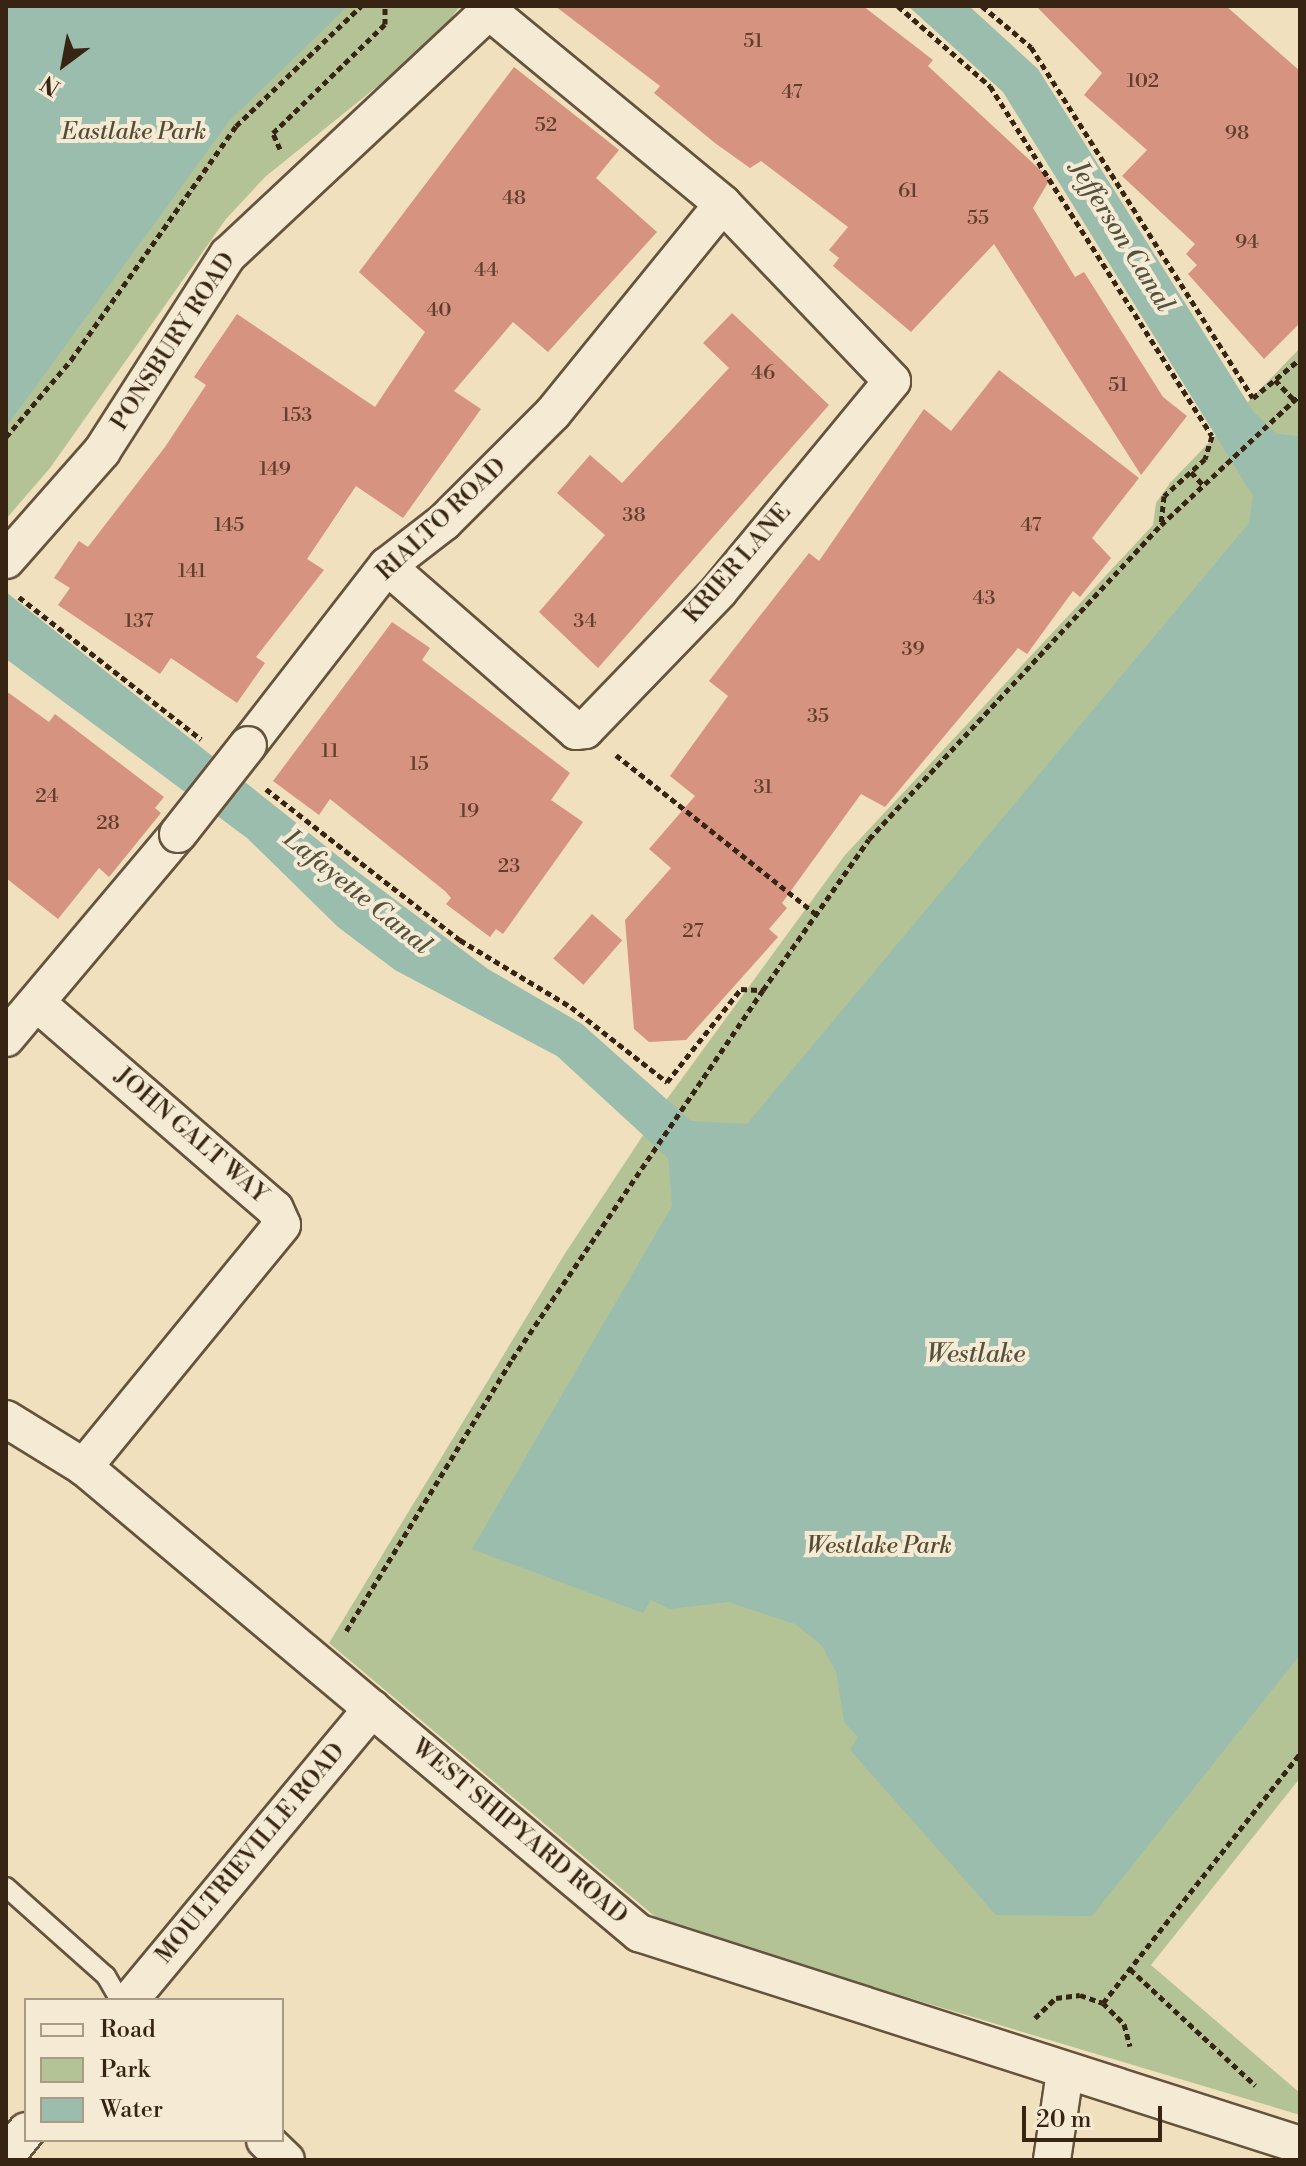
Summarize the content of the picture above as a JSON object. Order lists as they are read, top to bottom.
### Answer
{
  "streets": {
    "street": [
      "PONSBURY ROAD",
      "RIALTO ROAD",
      "KRIER LANE",
      "JOHN GALT WAY",
      "WEST SHIPYARD ROAD",
      "MOULTRIEVILLE ROAD"
    ]
  },
  "crossings": [
    ["RIALTO ROAD", "KRIER LANE"],
    ["RIALTO ROAD", "JOHN GALT WAY"],
    ["JOHN GALT WAY", "WEST SHIPYARD ROAD"],
    ["WEST SHIPYARD ROAD", "MOULTRIEVILLE ROAD"]
  ],
  "water": ["Jefferson Canal", "Lafayette Canal", "Westlake"],
  "parks": ["Eastlake Park", "Westlake Park"],
  "house_numbers": [
    "51",
    "102",
    "47",
    "52",
    "98",
    "61",
    "48",
    "55",
    "94",
    "44",
    "40",
    "46",
    "51",
    "153",
    "149",
    "38",
    "145",
    "47",
    "141",
    "43",
    "137",
    "34",
    "39",
    "35",
    "11",
    "15",
    "31",
    "24",
    "19",
    "28",
    "23",
    "27"
  ],
  "legend": ["Road", "Park", "Water"],
  "scale_bar": "20 m",
  "north": "bottom left"
}
